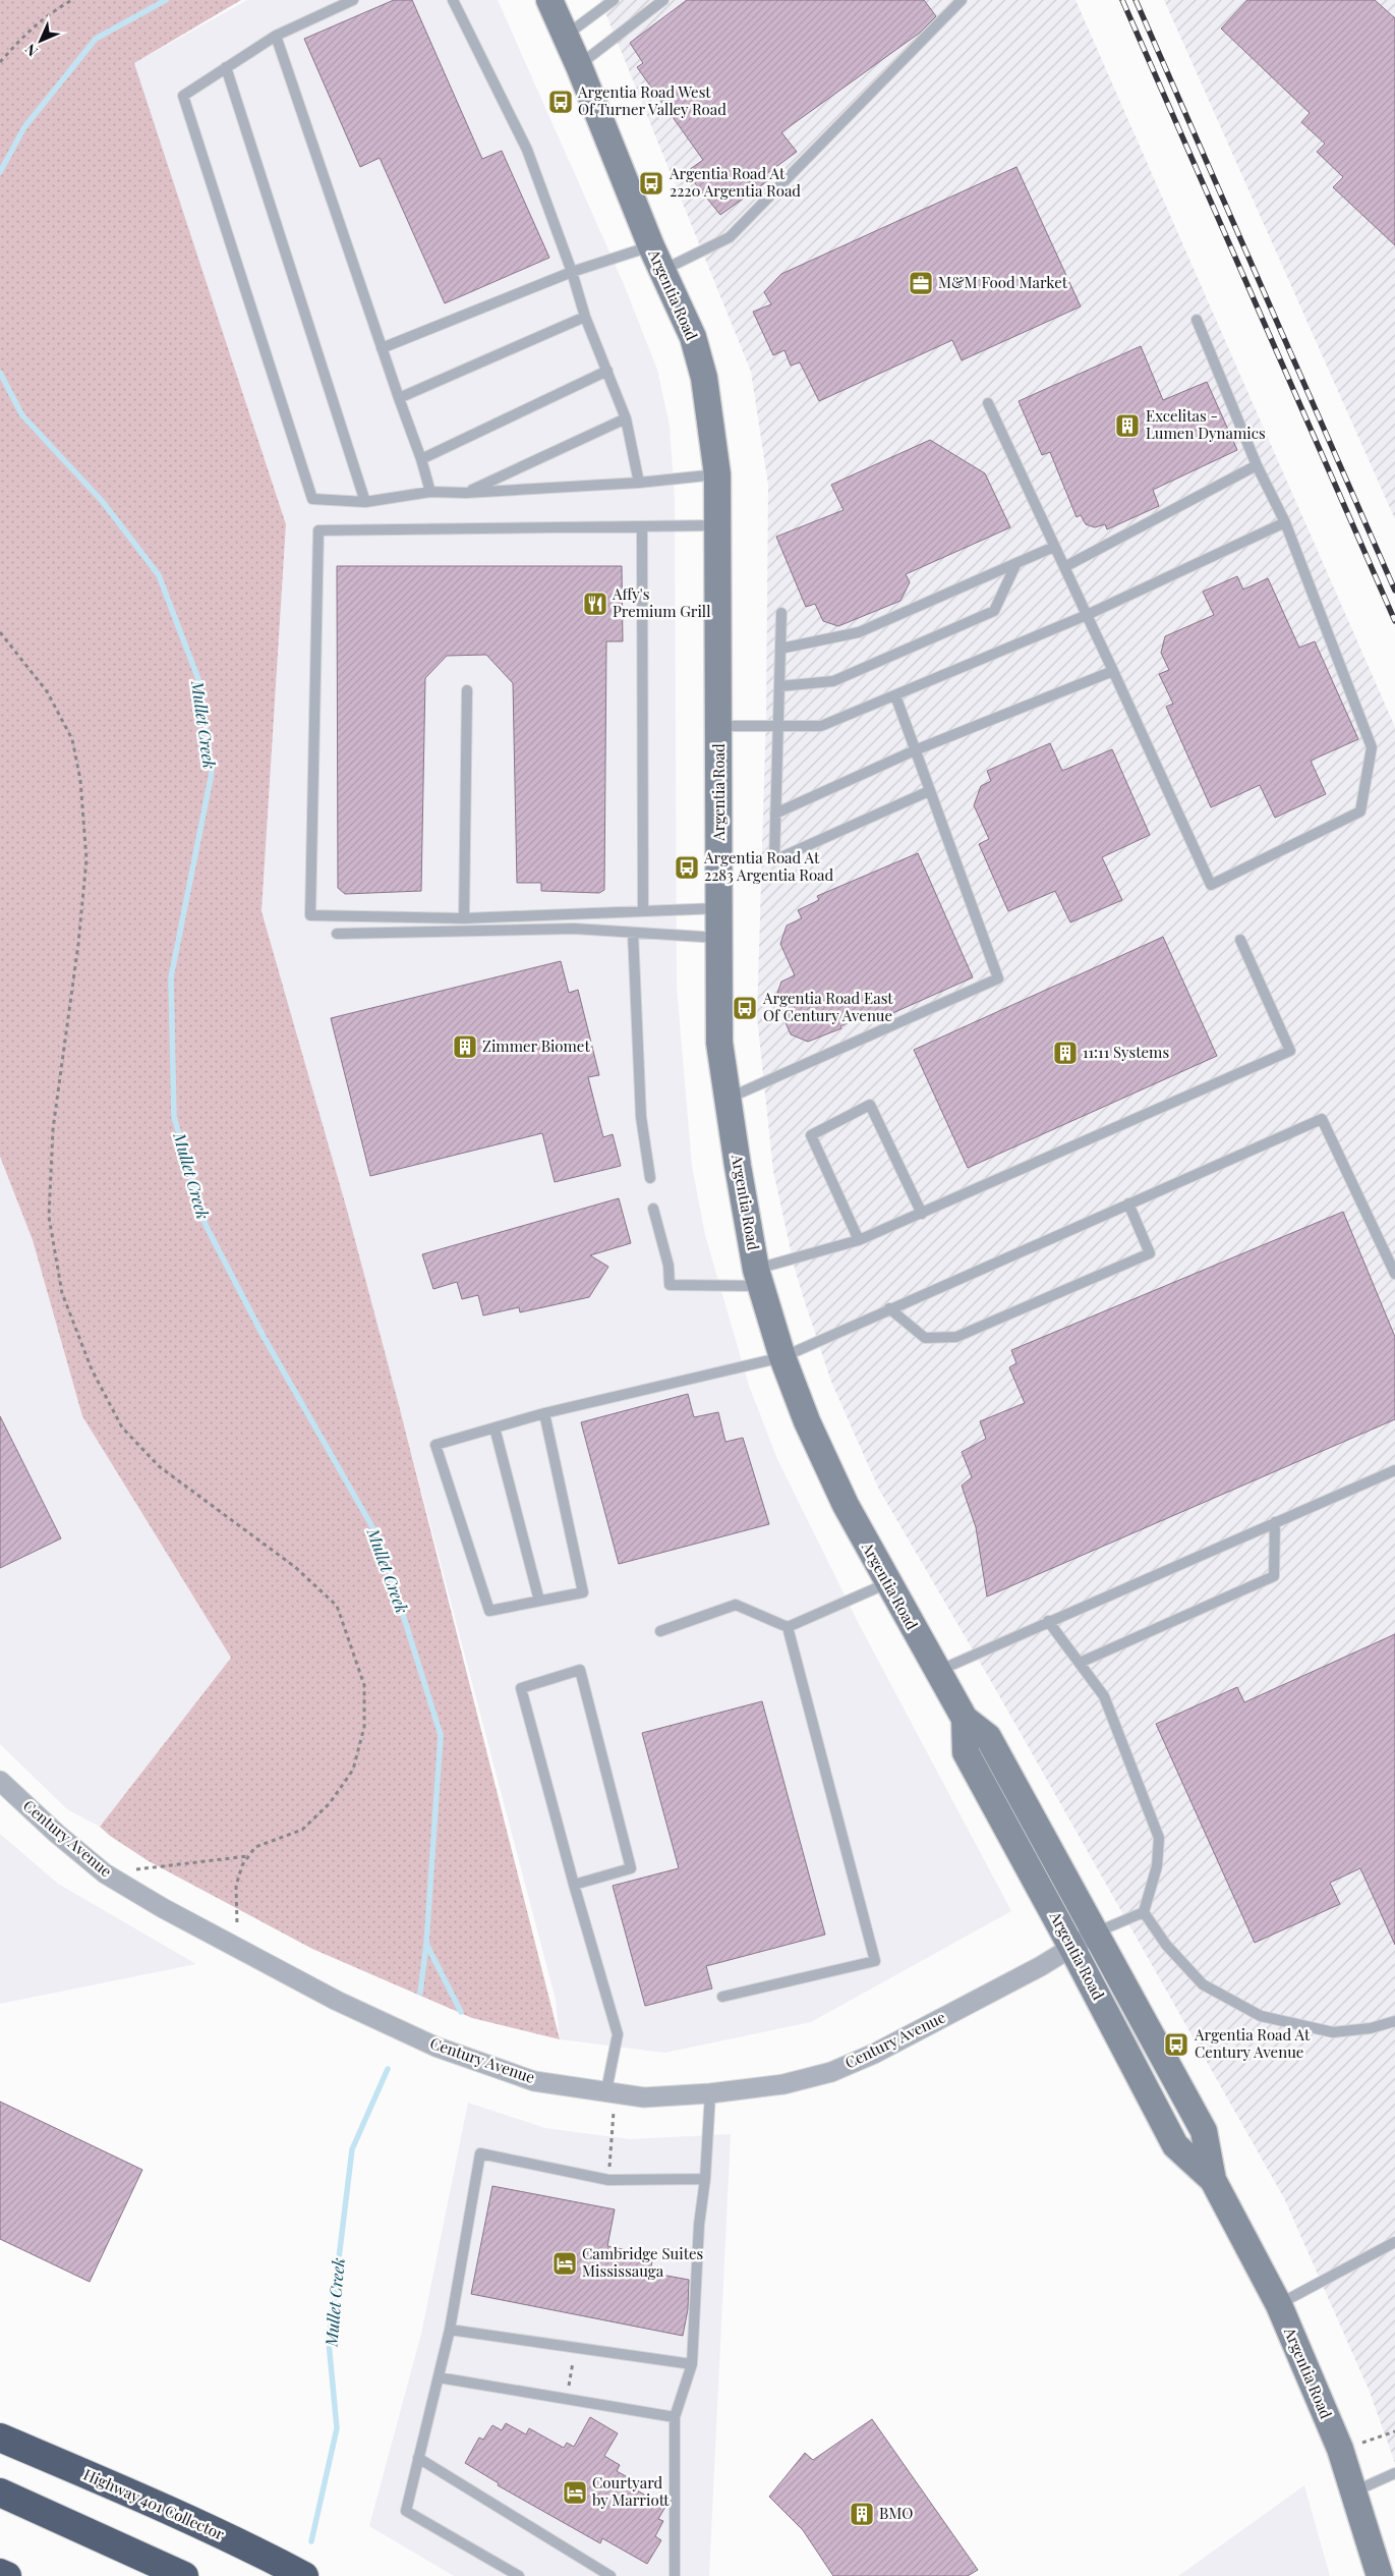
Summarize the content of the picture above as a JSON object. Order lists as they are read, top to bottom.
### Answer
{
  "streets": {
    "highway": ["Highway 401 Collector"],
    "street": ["Argentia Road", "Century Avenue"]
  },
  "crossings": [
    ["Argentia Road", "Century Avenue"]
  ],
  "water": ["Mullet Creek"],
  "places": {
    "bus stop": [
      "Argentia Road West Of Turner Valley Road",
      "Argentia Road At 2220 Argentia Road",
      "Argentia Road At 2283 Argentia Road",
      "Argentia Road East Of Century Avenue",
      "Argentia Road At Century Avenue"
    ],
    "office": ["M&M Food Market"],
    "building": [
      "Excelitas - Lumen Dynamics",
      "Zimmer Biomet",
      "11:11 Systems",
      "BMO"
    ],
    "restaurant": ["Affy's Premium Grill"],
    "hotel": ["Cambridge Suites Mississauga", "Courtyard by Marriott"]
  },
  "north": "bottom left"
}
